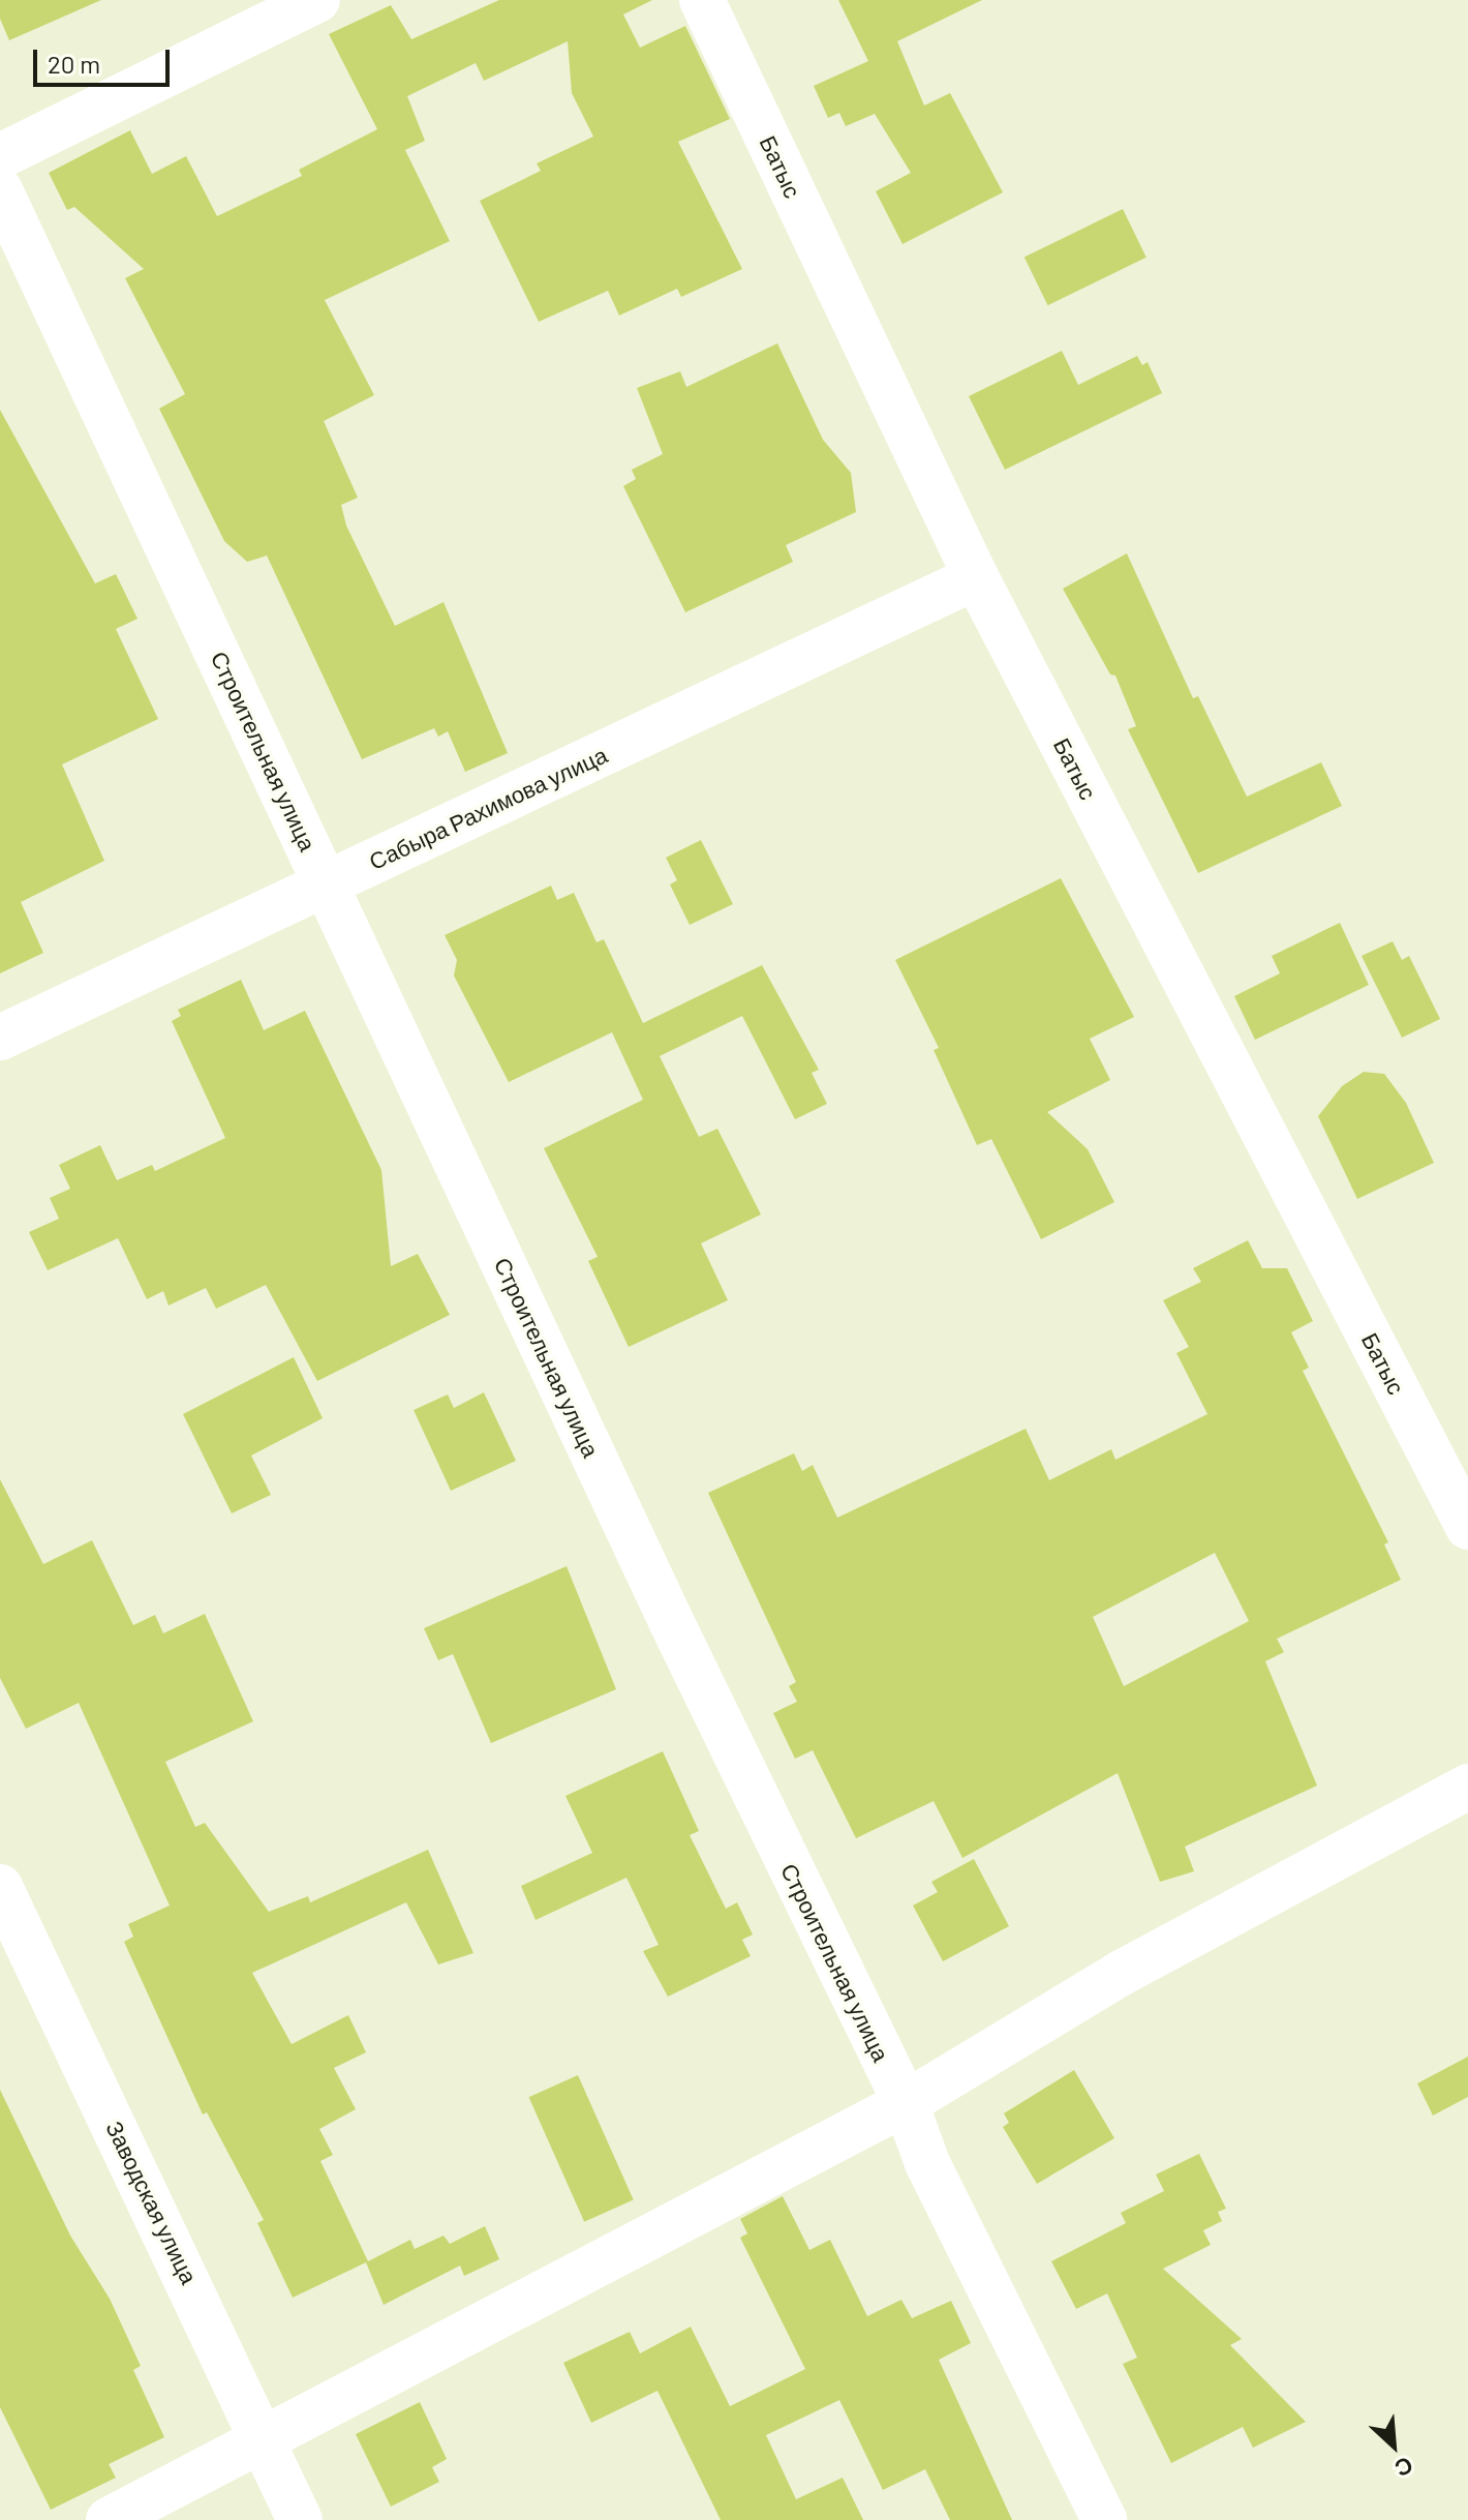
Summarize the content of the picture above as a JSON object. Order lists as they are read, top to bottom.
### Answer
{
  "streets": {
    "street": [
      "Батыс",
      "Строительная улица",
      "Сабыра Рахимова улица",
      "Заводская улица"
    ]
  },
  "crossings": [
    ["Батыс", "Сабыра Рахимова улица"],
    ["Строительная улица", "Сабыра Рахимова улица"]
  ],
  "scale_bar": "20 m",
  "north": "bottom right"
}
